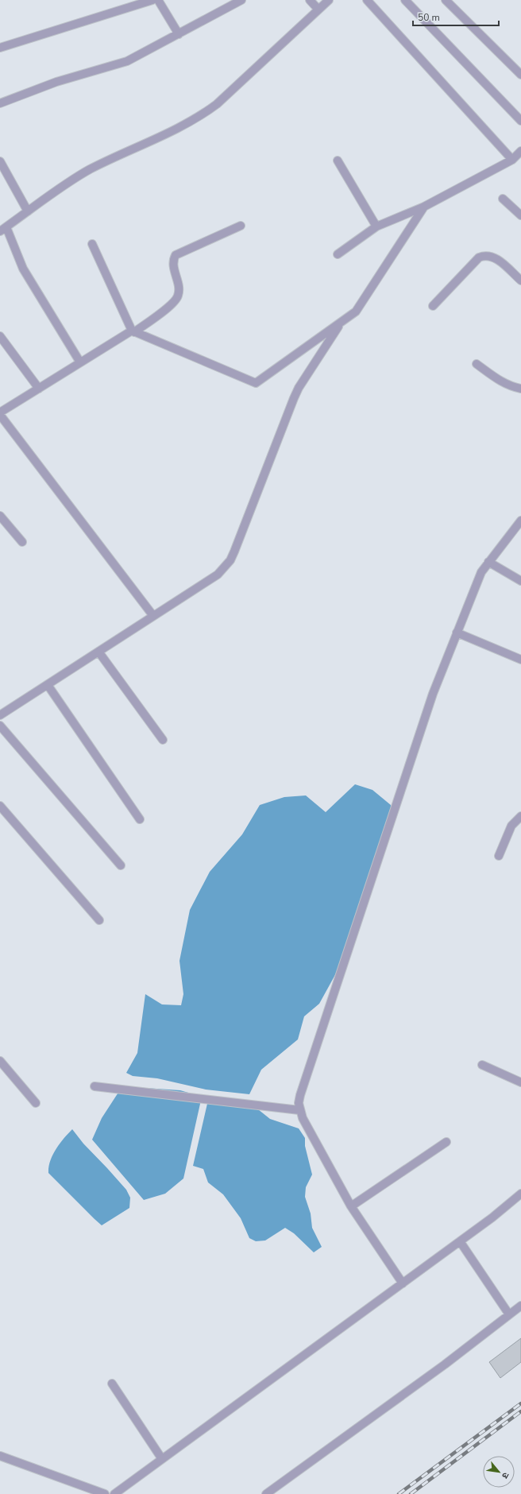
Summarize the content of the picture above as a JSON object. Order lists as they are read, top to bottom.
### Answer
{
  "scale_bar": "50 m",
  "north": "bottom right"
}
